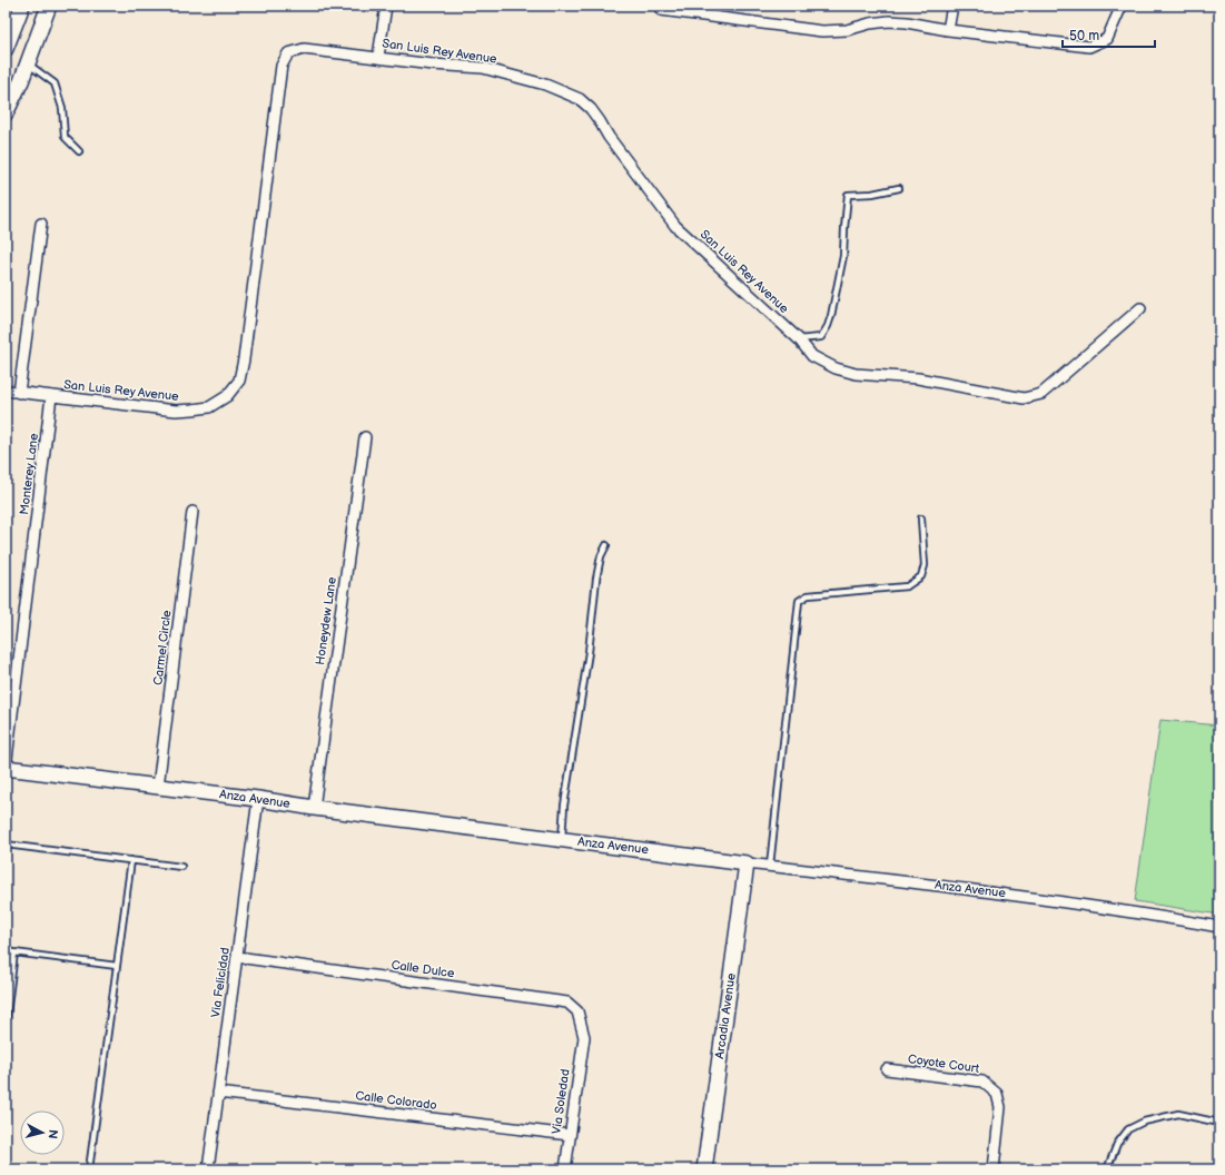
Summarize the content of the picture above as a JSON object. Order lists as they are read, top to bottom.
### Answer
{
  "streets": {
    "street": [
      "San Luis Rey Avenue",
      "Monterey Lane",
      "Honeydew Lane",
      "Carmel Circle",
      "Anza Avenue",
      "Calle Dulce",
      "Via Felicidad",
      "Arcadia Avenue",
      "Coyote Court",
      "Calle Colorado",
      "Via Soledad"
    ]
  },
  "crossings": [
    ["San Luis Rey Avenue", "Monterey Lane"],
    ["Monterey Lane", "Anza Avenue"],
    ["Honeydew Lane", "Anza Avenue"],
    ["Carmel Circle", "Anza Avenue"],
    ["Anza Avenue", "Via Felicidad"],
    ["Anza Avenue", "Arcadia Avenue"],
    ["Calle Dulce", "Via Felicidad"],
    ["Calle Dulce", "Via Soledad"],
    ["Via Felicidad", "Calle Colorado"],
    ["Calle Colorado", "Via Soledad"]
  ],
  "scale_bar": "50 m",
  "north": "right"
}
